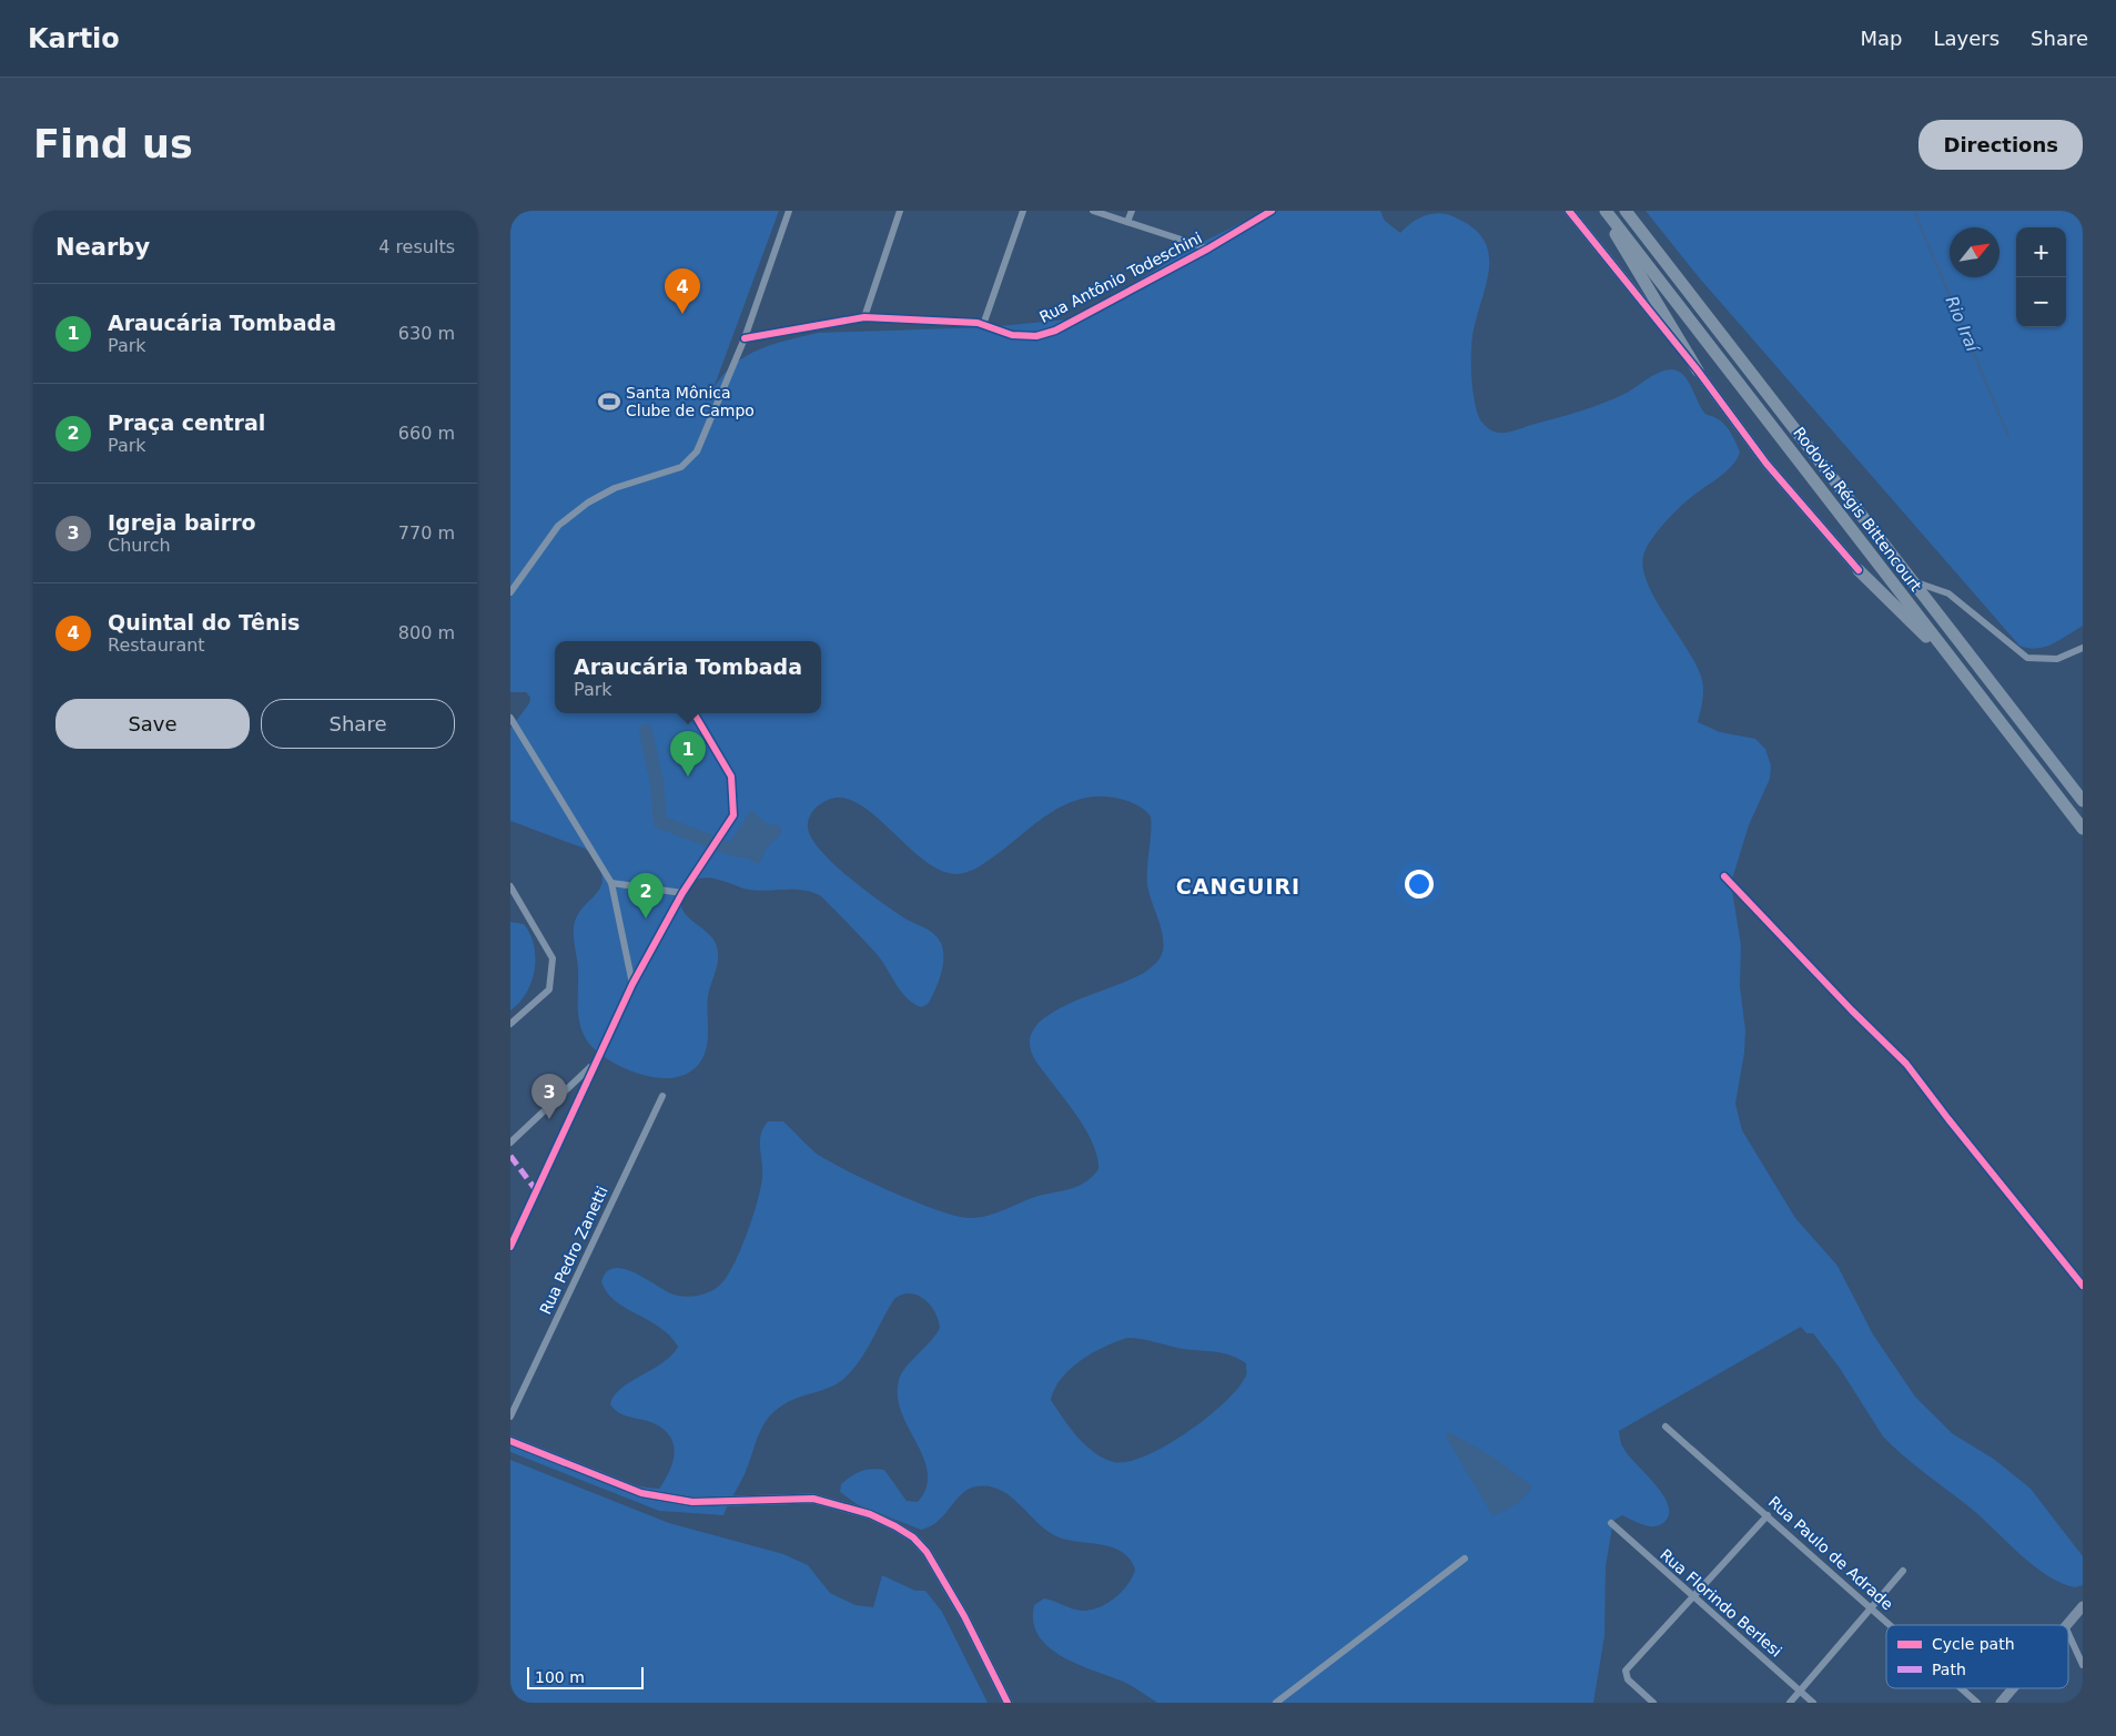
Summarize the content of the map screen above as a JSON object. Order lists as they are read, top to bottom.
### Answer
{
  "streets": {
    "highway": ["Rodovia Régis Bittencourt"],
    "street": [
      "Rua Antônio Todeschini",
      "Rua Pedro Zanetti",
      "Rua Paulo de Adrade",
      "Rua Florindo Berlesi"
    ]
  },
  "districts": ["CANGUIRI"],
  "water": ["Rio Iraí"],
  "places": {
    "sports": ["Santa Mônica Clube de Campo"]
  },
  "legend": ["Cycle path", "Path"],
  "scale_bar": "100 m",
  "north": "top right",
  "page": {
    "header": "Kartio",
    "nav": ["Map", "Layers", "Share"],
    "buttons": [
      "Directions",
      ["Save", "Share"]
    ],
    "title": "Find us",
    "heading": ["Nearby", "4 results"],
    "map_buttons": ["+", "−"],
    "pins": [
      "4",
      "1",
      "2",
      "3"
    ],
    "list": [
      {
        "mark": "1",
        "name": "Araucária Tombada",
        "note": "Park",
        "value": "630 m"
      },
      {
        "mark": "2",
        "name": "Praça central",
        "note": "Park",
        "value": "660 m"
      },
      {
        "mark": "3",
        "name": "Igreja bairro",
        "note": "Church",
        "value": "770 m"
      },
      {
        "mark": "4",
        "name": "Quintal do Tênis",
        "note": "Restaurant",
        "value": "800 m"
      }
    ],
    "popup": ["Araucária Tombada", "Park"],
    "scale": "100 m"
  }
}
